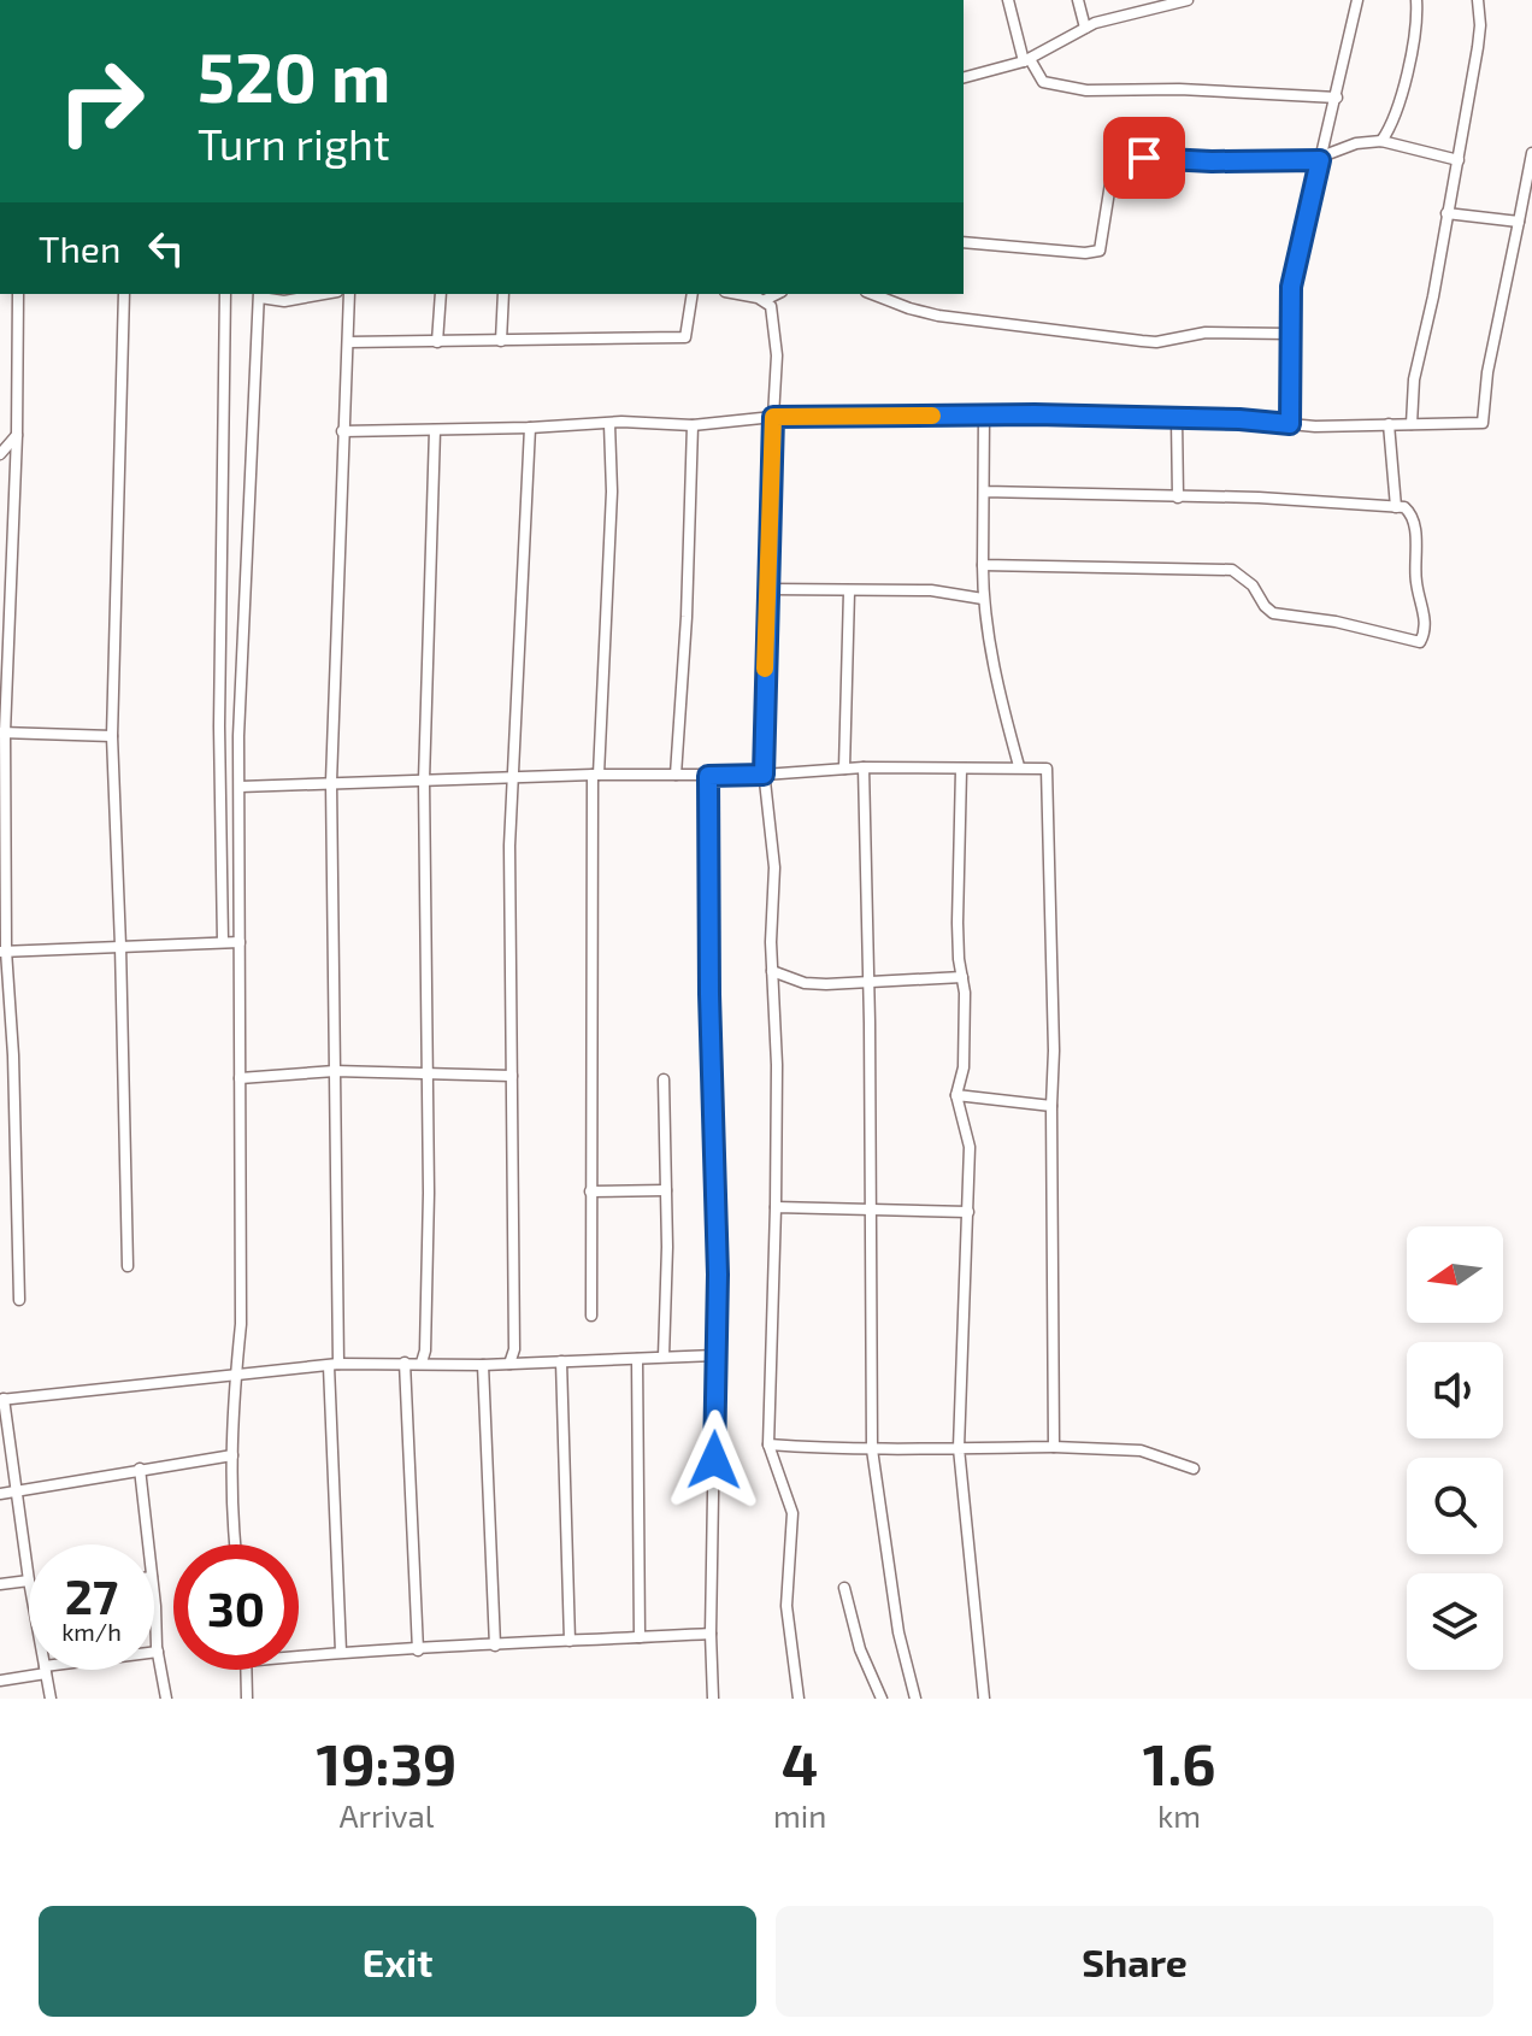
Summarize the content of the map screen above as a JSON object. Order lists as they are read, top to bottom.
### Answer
{
  "north": "left",
  "page": {
    "turn": ["520 m", "Turn right"],
    "then": "Then",
    "speed": "27 km/h",
    "limit": "30",
    "eta": [
      "19:39",
      "Arrival",
      "4",
      "min",
      "1.6",
      "km"
    ],
    "buttons": ["Exit", "Share"]
  }
}
